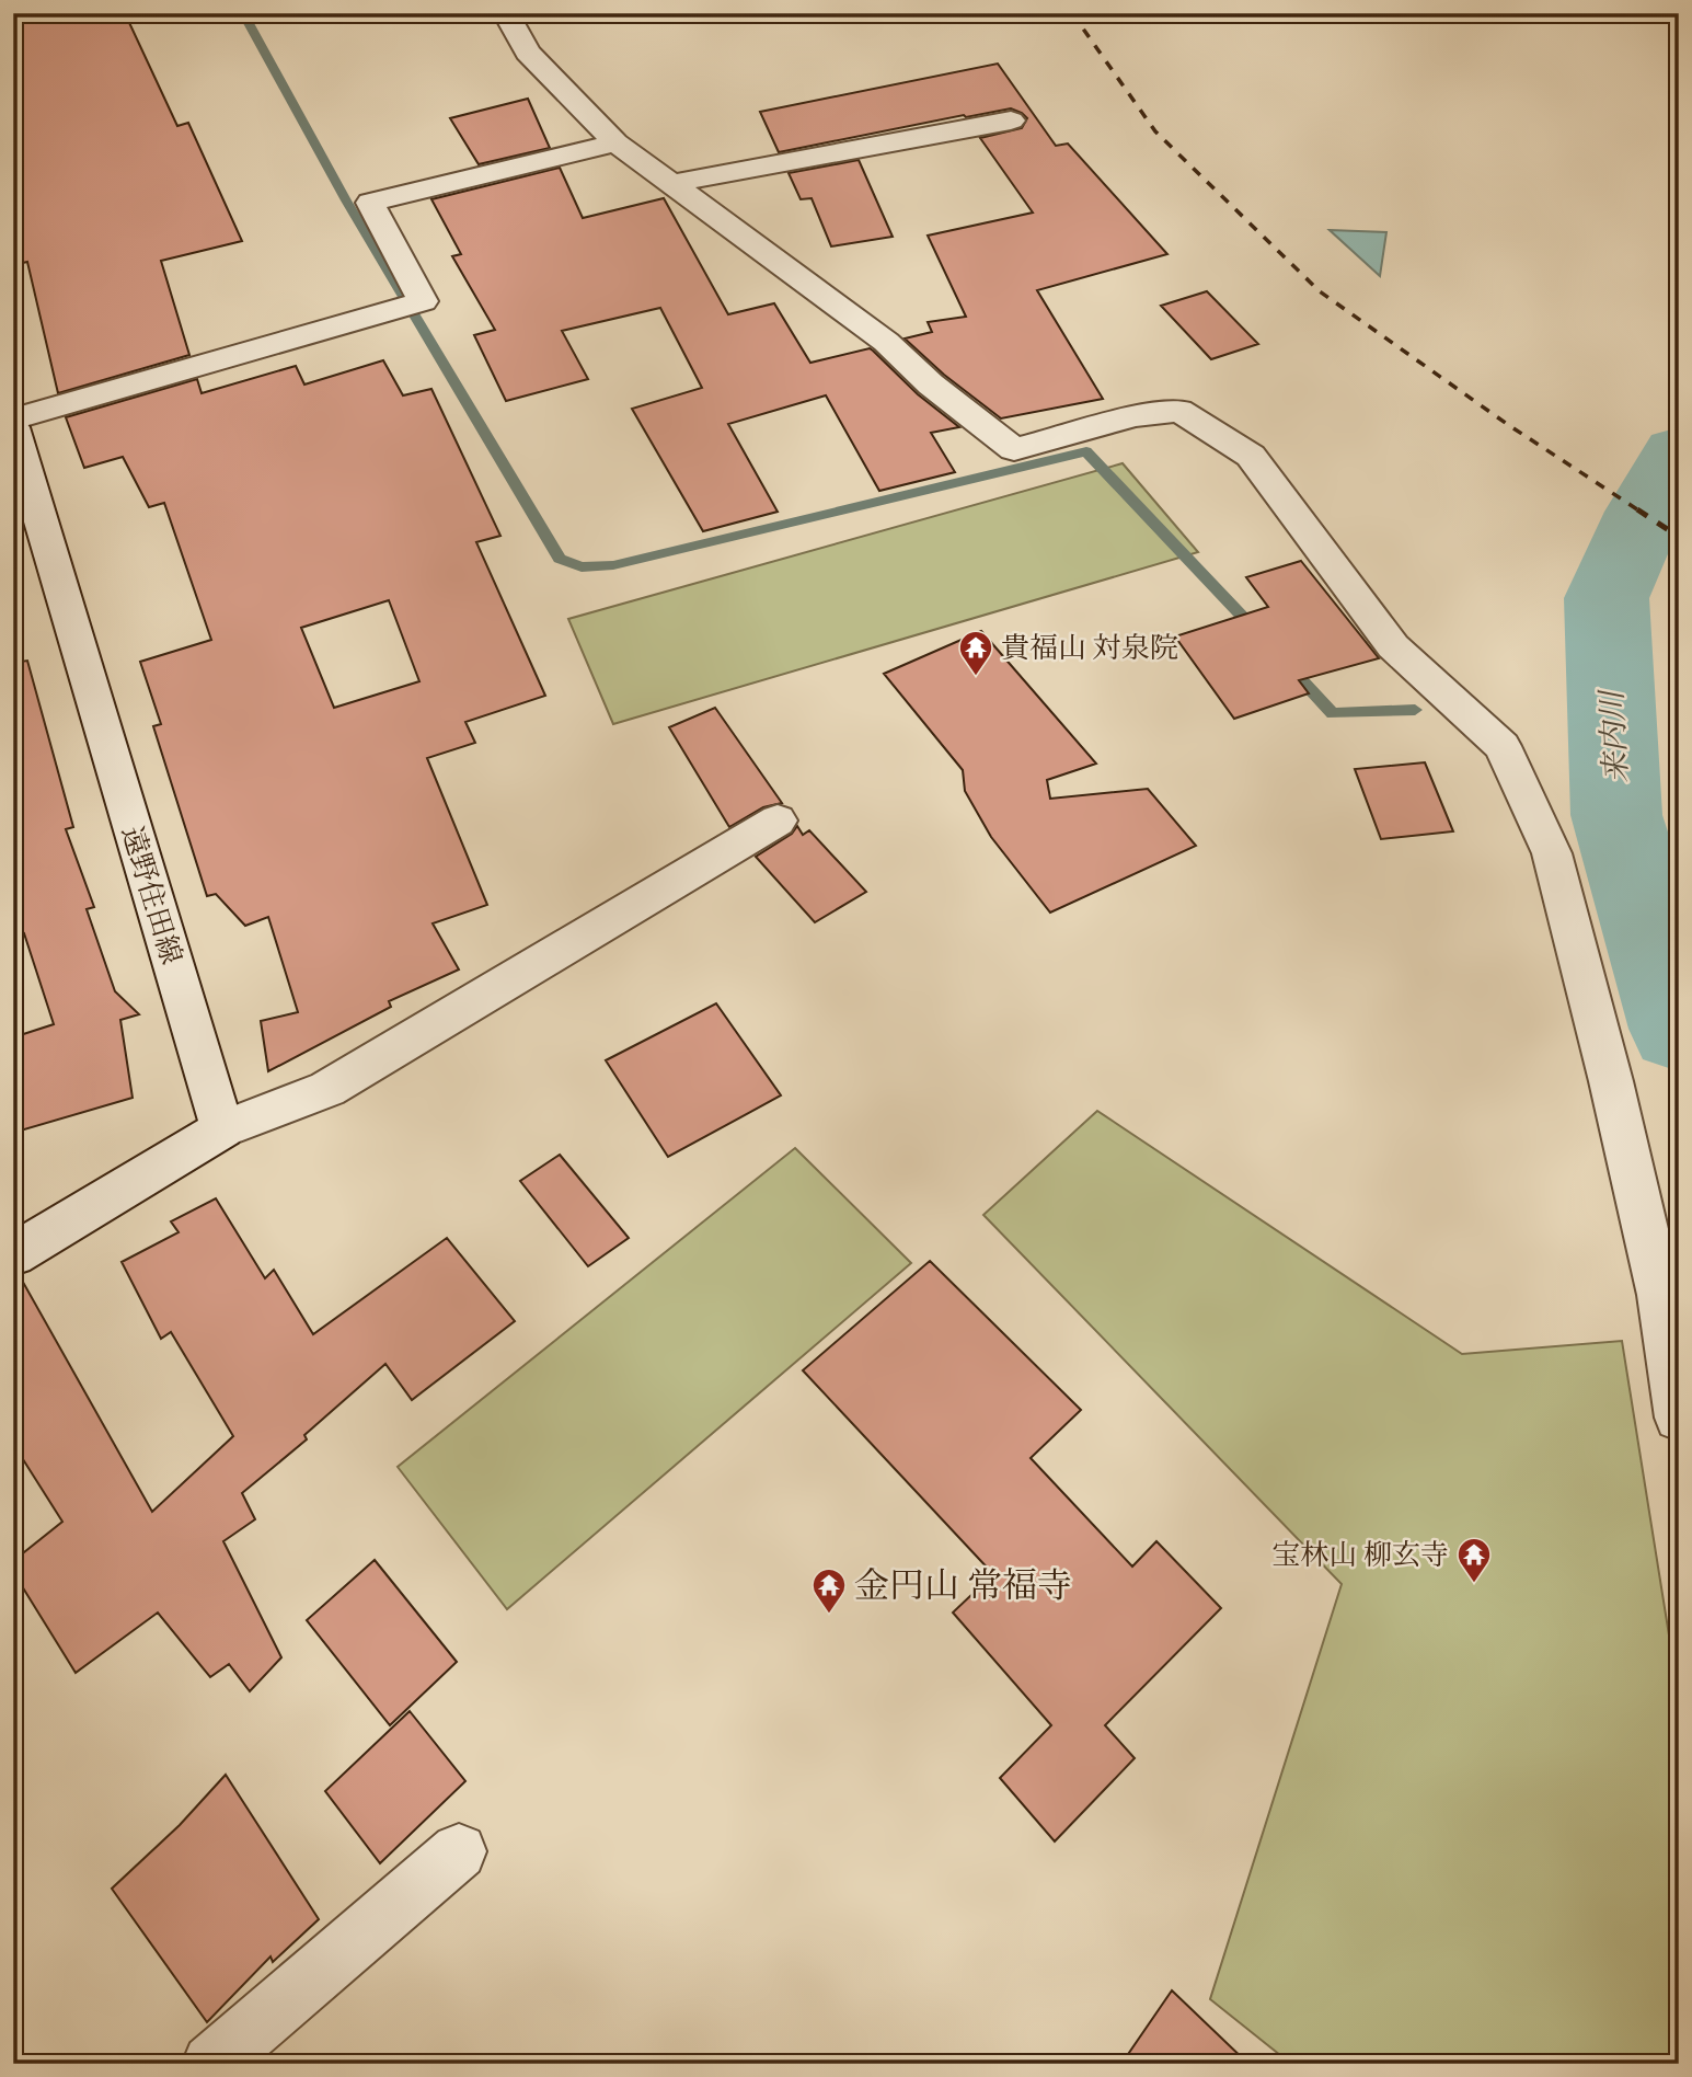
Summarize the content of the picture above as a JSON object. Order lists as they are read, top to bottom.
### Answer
{
  "streets": {
    "street": ["遠野住田線"]
  },
  "water": ["来内川"],
  "places": {
    "temple": ["貴福山 対泉院", "宝林山 柳玄寺", "金円山 常福寺"]
  }
}
